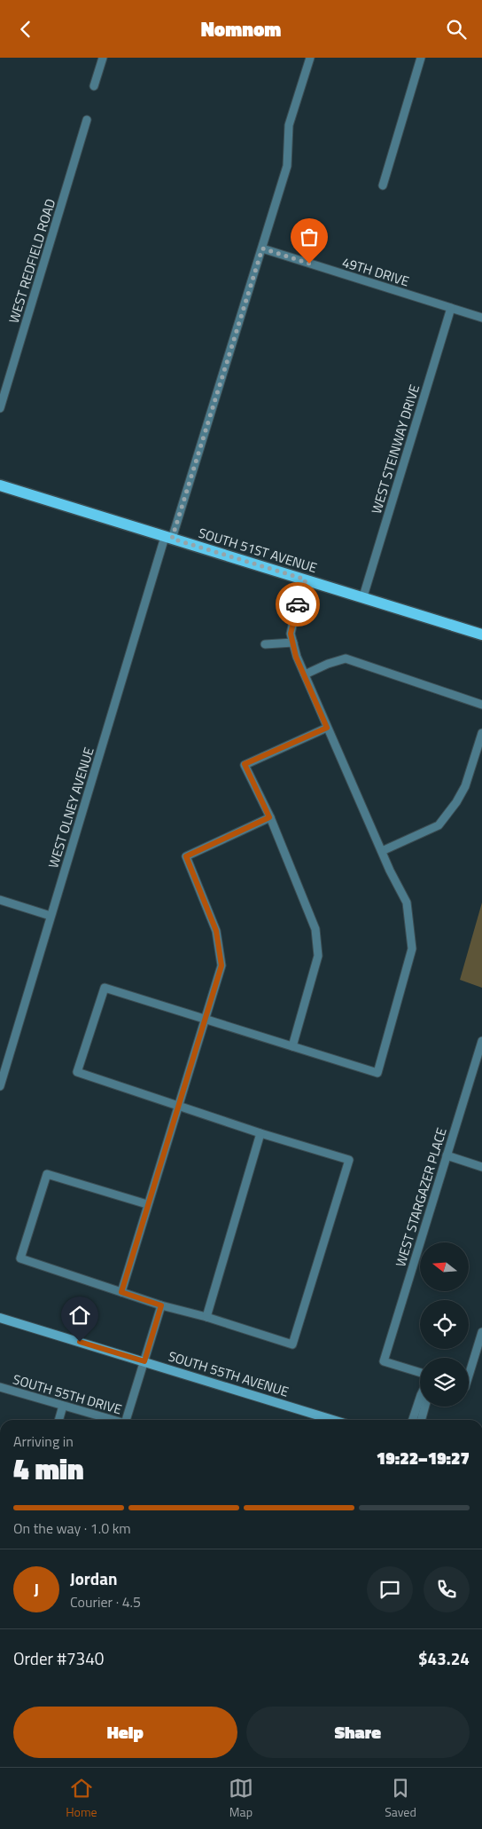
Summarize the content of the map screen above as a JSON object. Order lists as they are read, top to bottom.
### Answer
{
  "streets": {
    "main road": ["SOUTH 51ST AVENUE"],
    "street": [
      "WEST REDFIELD ROAD",
      "49TH DRIVE",
      "WEST STEINWAY DRIVE",
      "WEST OLNEY AVENUE",
      "WEST STARGAZER PLACE",
      "SOUTH 55TH AVENUE",
      "SOUTH 55TH DRIVE"
    ]
  },
  "crossings": [
    ["49TH DRIVE", "WEST STEINWAY DRIVE"],
    ["49TH DRIVE", "WEST OLNEY AVENUE"],
    ["WEST STEINWAY DRIVE", "SOUTH 51ST AVENUE"],
    ["SOUTH 51ST AVENUE", "WEST OLNEY AVENUE"]
  ],
  "north": "left",
  "page": {
    "header": "Nomnom",
    "heading": ["4 min", "Arriving in", "19:22–19:27"],
    "panel": [
      "Jordan",
      "Courier · 4.5",
      "Order #7340",
      "$43.24"
    ],
    "bar": "On the way · 1.0 km",
    "round": "J",
    "buttons": ["Help", "Share"],
    "tabs": ["Home", "Map", "Saved"]
  }
}
